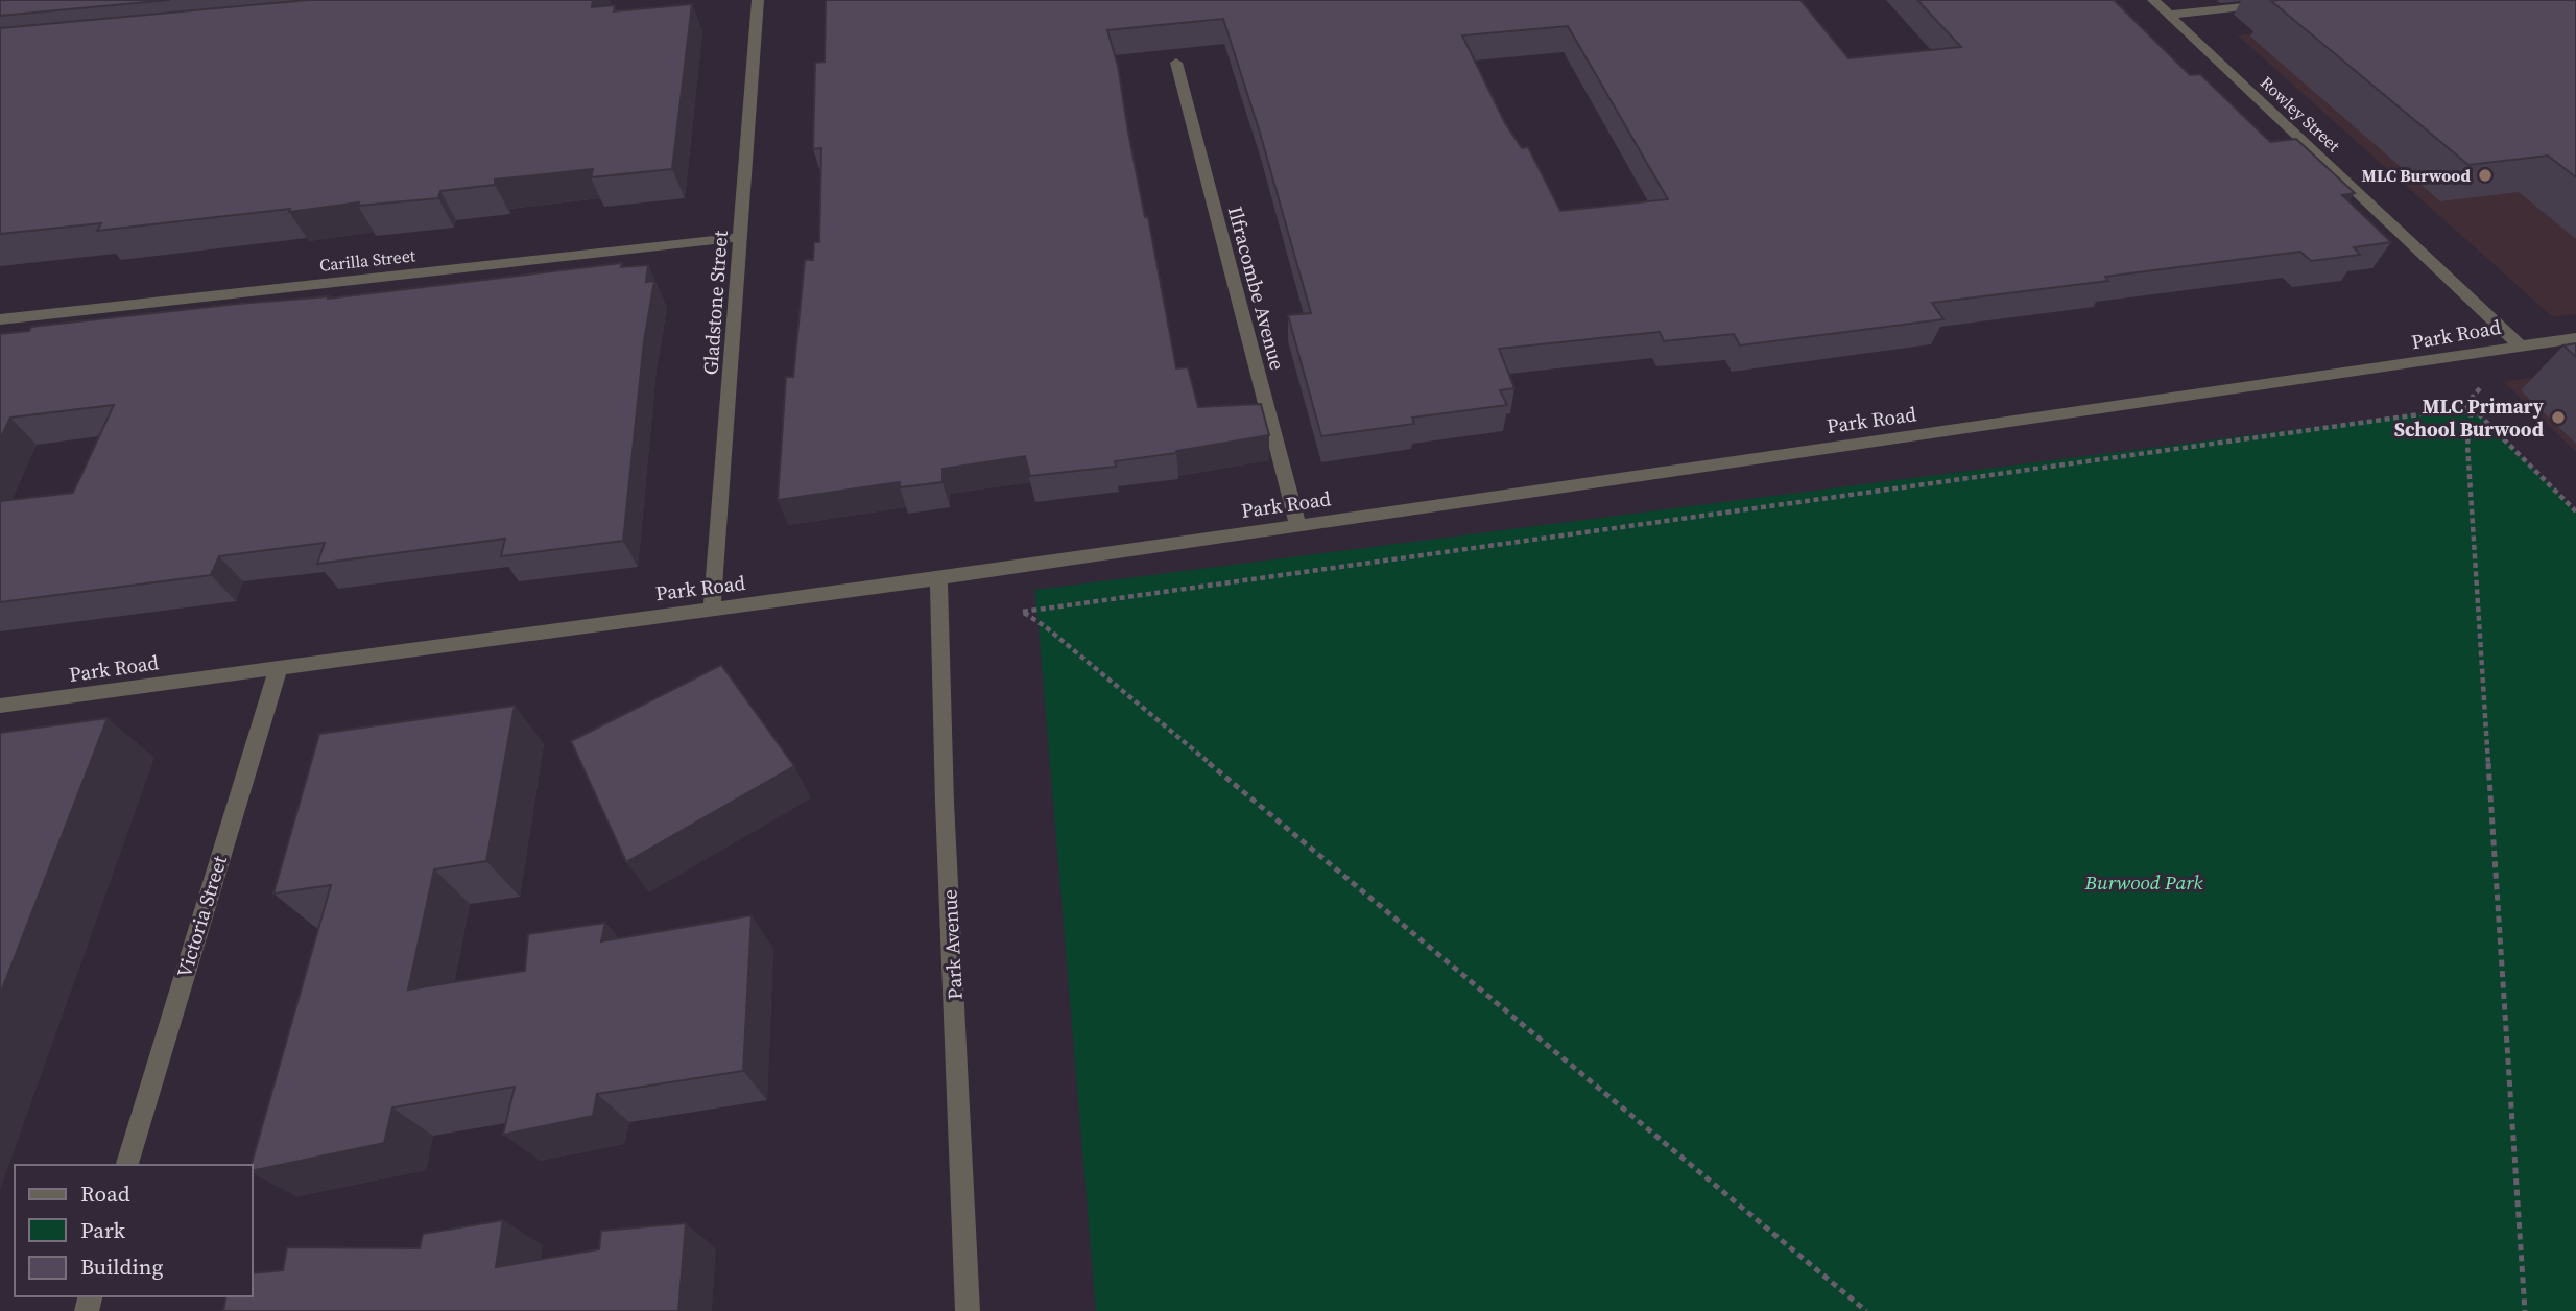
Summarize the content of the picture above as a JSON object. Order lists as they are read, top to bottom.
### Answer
{
  "streets": {
    "street": [
      "Rowley Street",
      "Carilla Street",
      "Ilfracombe Avenue",
      "Gladstone Street",
      "Park Road",
      "Victoria Street",
      "Park Avenue"
    ]
  },
  "crossings": [
    ["Rowley Street", "Park Road"],
    ["Carilla Street", "Gladstone Street"],
    ["Ilfracombe Avenue", "Park Road"],
    ["Gladstone Street", "Park Road"],
    ["Park Road", "Victoria Street"],
    ["Park Road", "Park Avenue"]
  ],
  "parks": ["Burwood Park"],
  "places": ["MLC Burwood", "MLC Primary School Burwood"],
  "legend": ["Road", "Park", "Building"]
}
